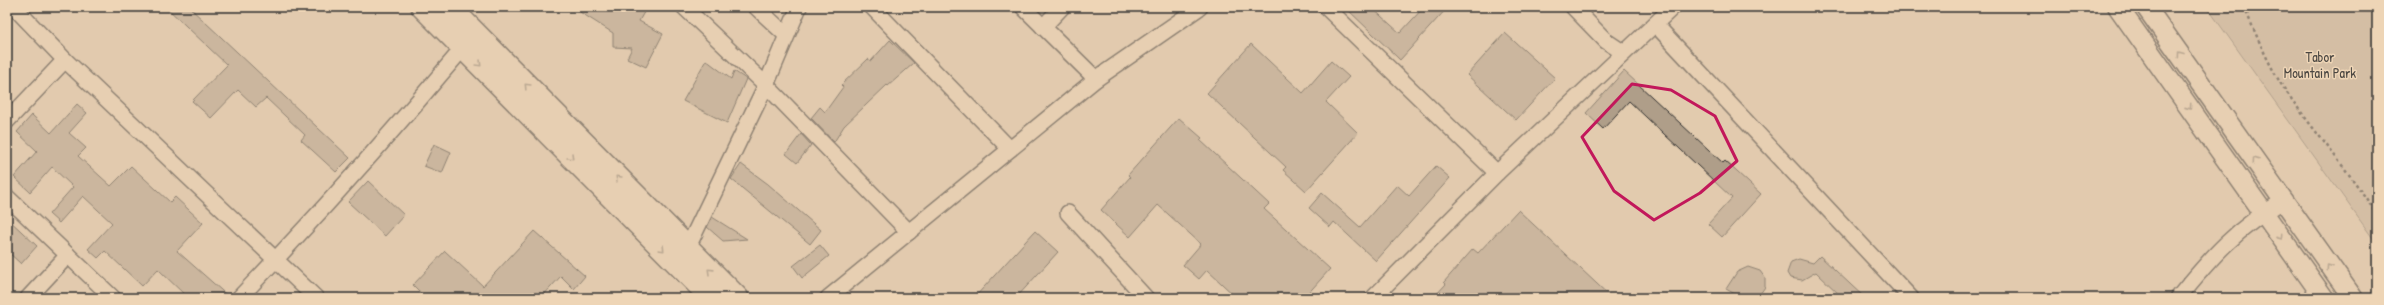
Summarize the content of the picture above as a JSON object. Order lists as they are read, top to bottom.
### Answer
{
  "parks": ["Tabor Mountain Park"]
}
